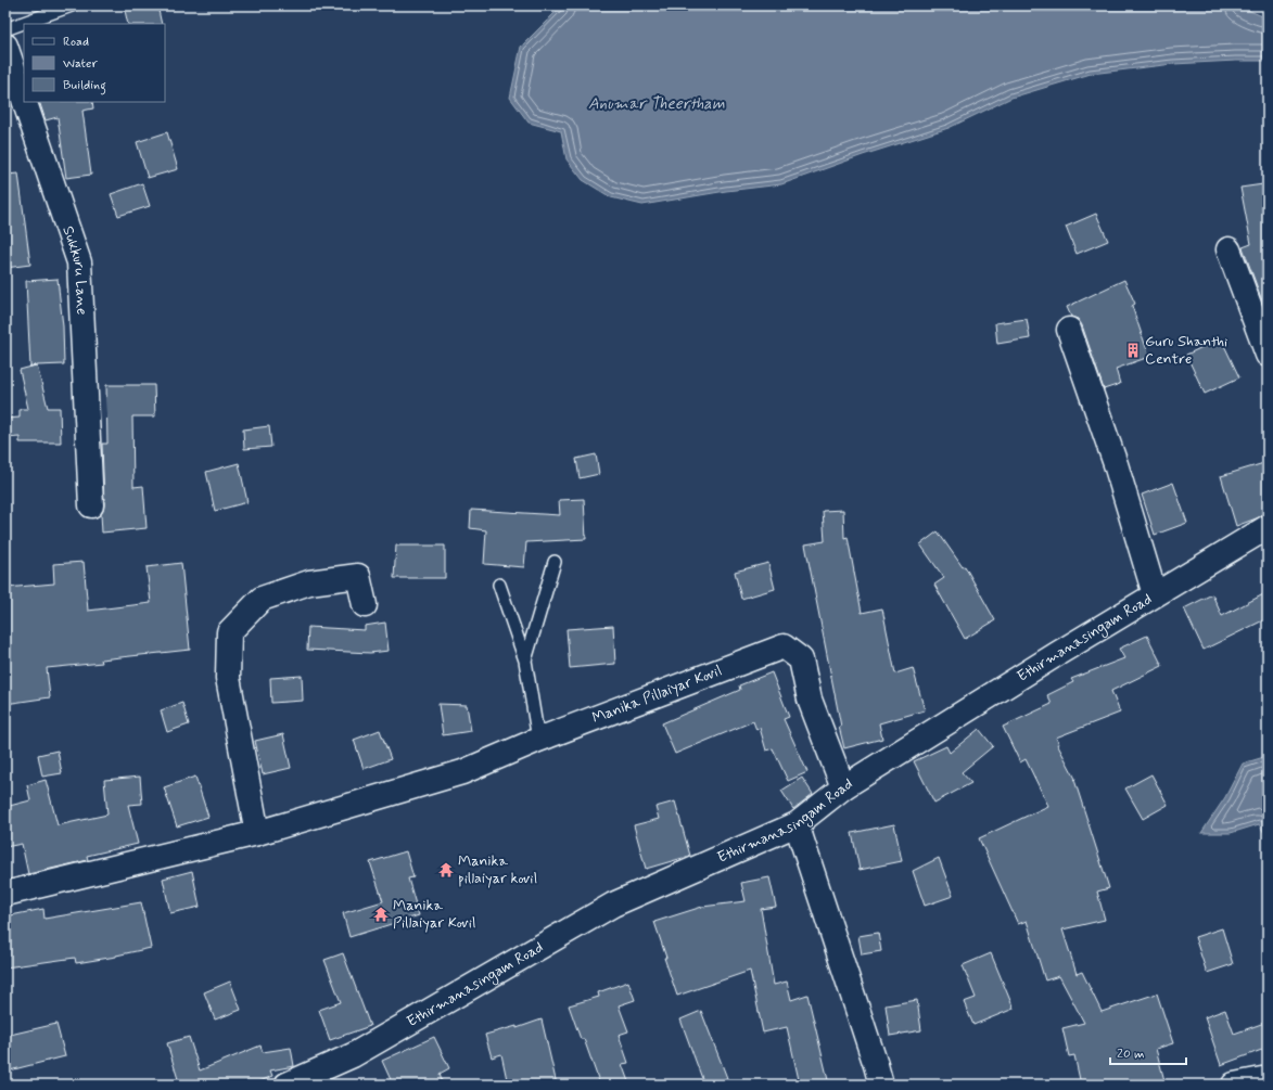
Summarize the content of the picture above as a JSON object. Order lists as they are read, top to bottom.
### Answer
{
  "streets": {
    "street": ["Sukkuru Lane", "Ethirmanasingam Road", "Manika Pillaiyar Kovil"]
  },
  "crossings": [
    ["Ethirmanasingam Road", "Manika Pillaiyar Kovil"]
  ],
  "water": ["Anumar Theertham"],
  "places": {
    "building": ["Guru Shanthi Centre"],
    "temple": ["Manika pillaiyar kovil", "Manika Pillaiyar Kovil"]
  },
  "legend": ["Road", "Water", "Building"],
  "scale_bar": "20 m"
}
